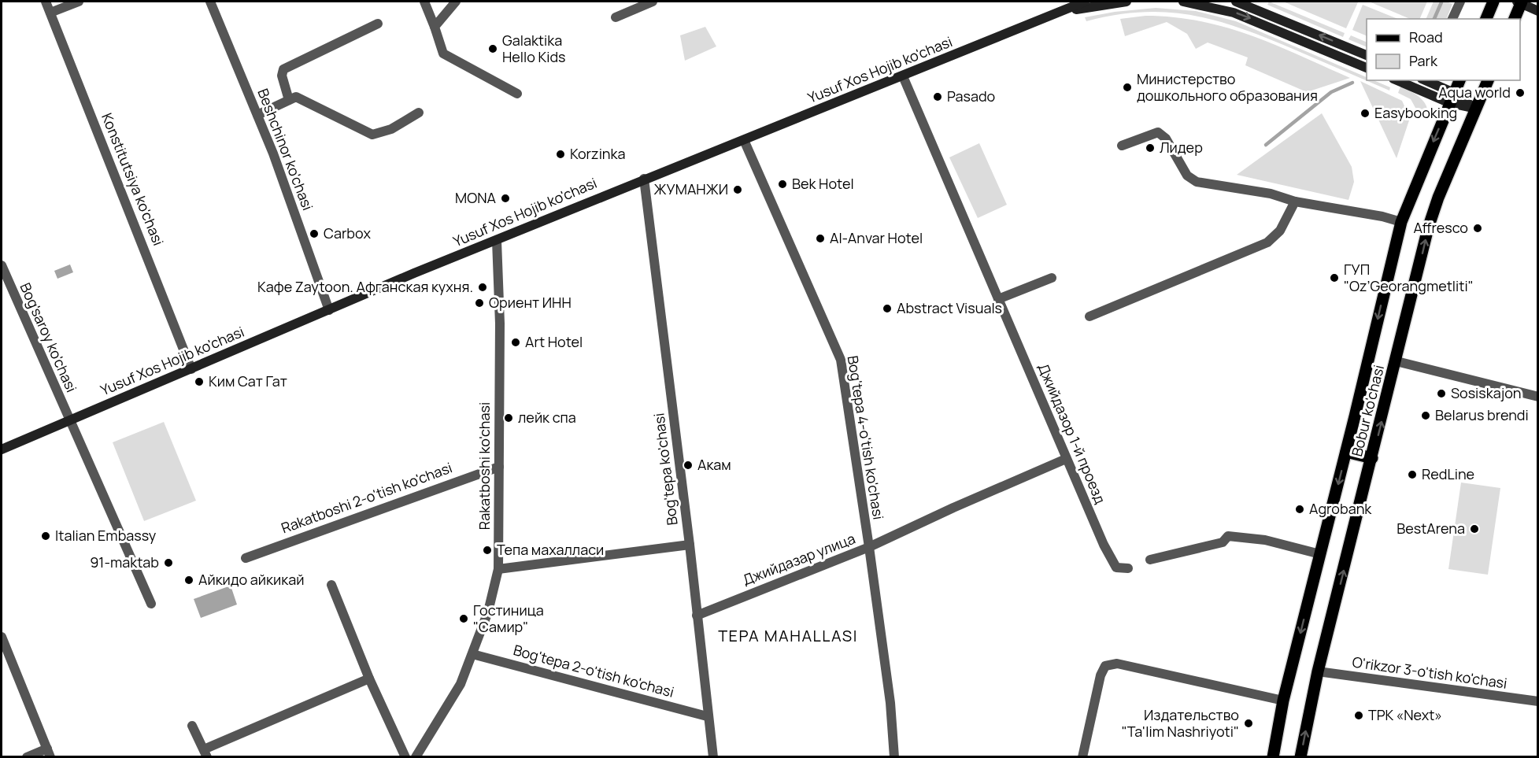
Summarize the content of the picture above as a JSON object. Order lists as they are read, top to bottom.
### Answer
{
  "streets": {
    "main road": ["Yusuf Xos Hojib ko'chasi", "Bobur ko'chasi"],
    "street": [
      "Beshchinor ko'chasi",
      "Konstitutsiya ko'chasi",
      "Bog'saroy ko'chasi",
      "Джийдазор 1-й проезд",
      "Bog'tepa 4-o'tish ko'chasi",
      "Rakatboshi ko'chasi",
      "Bog'tepa ko'chasi",
      "Rakatboshi 2-o'tish ko'chasi",
      "Джийдазар улица",
      "Bog'tepa 2-o'tish ko'chasi",
      "O'rikzor 3-o'tish ko'chasi"
    ]
  },
  "crossings": [
    ["Yusuf Xos Hojib ko'chasi", "Beshchinor ko'chasi"],
    ["Yusuf Xos Hojib ko'chasi", "Konstitutsiya ko'chasi"],
    ["Yusuf Xos Hojib ko'chasi", "Bog'saroy ko'chasi"],
    ["Yusuf Xos Hojib ko'chasi", "Джийдазор 1-й проезд"],
    ["Yusuf Xos Hojib ko'chasi", "Bog'tepa 4-o'tish ko'chasi"],
    ["Yusuf Xos Hojib ko'chasi", "Rakatboshi ko'chasi"],
    ["Yusuf Xos Hojib ko'chasi", "Bog'tepa ko'chasi"],
    ["Bobur ko'chasi", "O'rikzor 3-o'tish ko'chasi"],
    ["Джийдазор 1-й проезд", "Джийдазар улица"],
    ["Bog'tepa 4-o'tish ko'chasi", "Джийдазар улица"],
    ["Rakatboshi ko'chasi", "Rakatboshi 2-o'tish ko'chasi"],
    ["Rakatboshi ko'chasi", "Bog'tepa 2-o'tish ko'chasi"],
    ["Bog'tepa ko'chasi", "Джийдазар улица"],
    ["Bog'tepa ko'chasi", "Bog'tepa 2-o'tish ko'chasi"]
  ],
  "districts": ["TEPA MAHALLASI"],
  "places": [
    "Galaktika Hello Kids",
    "Министерство дошкольного образования",
    "Aqua world",
    "Pasado",
    "Easybooking",
    "Лидер",
    "Korzinka",
    "Bek Hotel",
    "ЖУМАНЖИ",
    "MONA",
    "Affresco",
    "Carbox",
    "Al-Anvar Hotel",
    "ГУП \"Oz’Georangmetliti\"",
    "Кафе Zaytoon. Афганская кухня.",
    "Ориент ИНН",
    "Abstract Visuals",
    "Art Hotel",
    "Ким Сат Гат",
    "Sosiskajon",
    "Belarus brendi",
    "лейк спа",
    "Акам",
    "RedLine",
    "Agrobank",
    "BestArena",
    "Italian Embassy",
    "Тепа махалласи",
    "91-maktab",
    "Айкидо айкикай",
    "Гостиница \"Самир\"",
    "ТРК «Next»",
    "Издательство \"Ta'lim Nashriyoti\""
  ],
  "legend": ["Road", "Park"]
}
